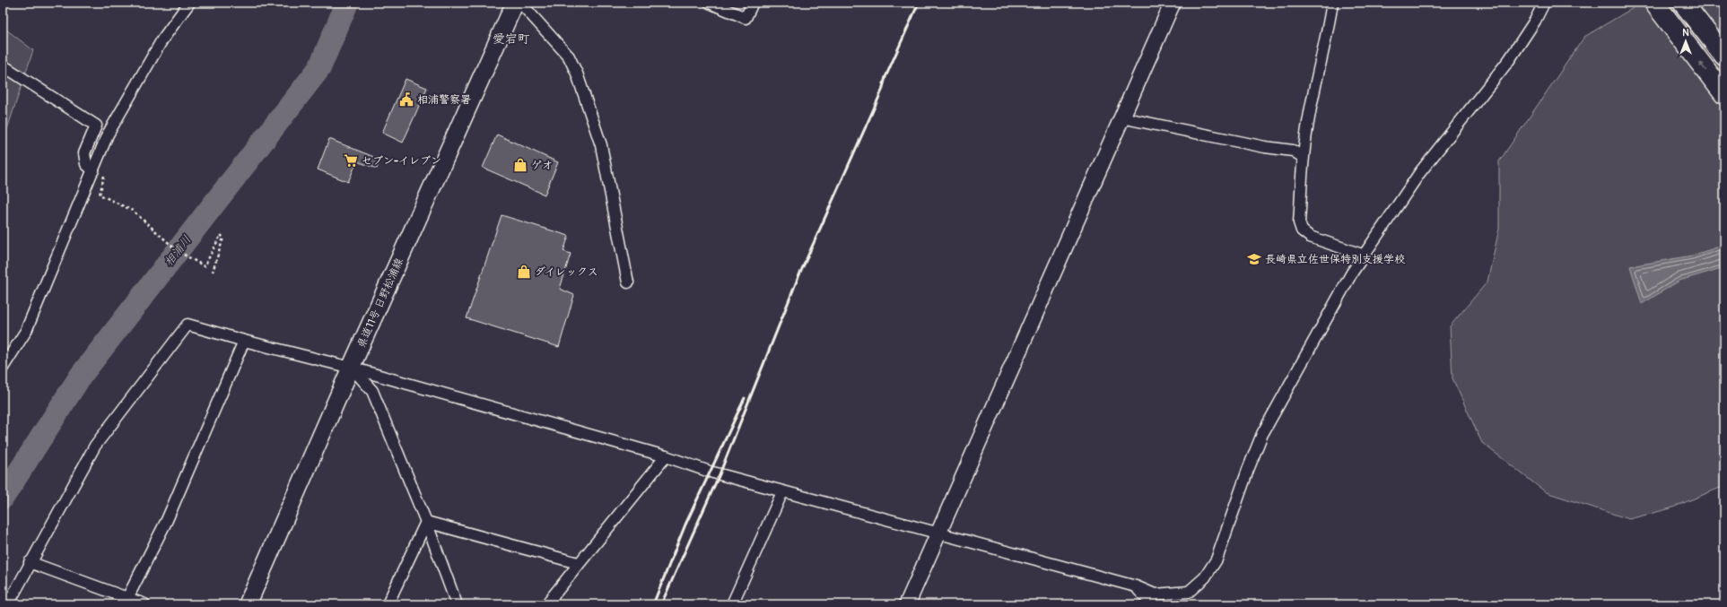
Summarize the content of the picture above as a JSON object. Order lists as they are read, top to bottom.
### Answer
{
  "streets": {
    "main road": ["県道11号 日野松浦線"]
  },
  "districts": ["愛宕町"],
  "water": ["相浦川"],
  "places": {
    "public building": ["相浦警察署"],
    "supermarket": ["セブン-イレブン"],
    "shop": ["ゲオ", "ダイレックス"],
    "school or university": ["長崎県立佐世保特別支援学校"]
  },
  "north": "top"
}
